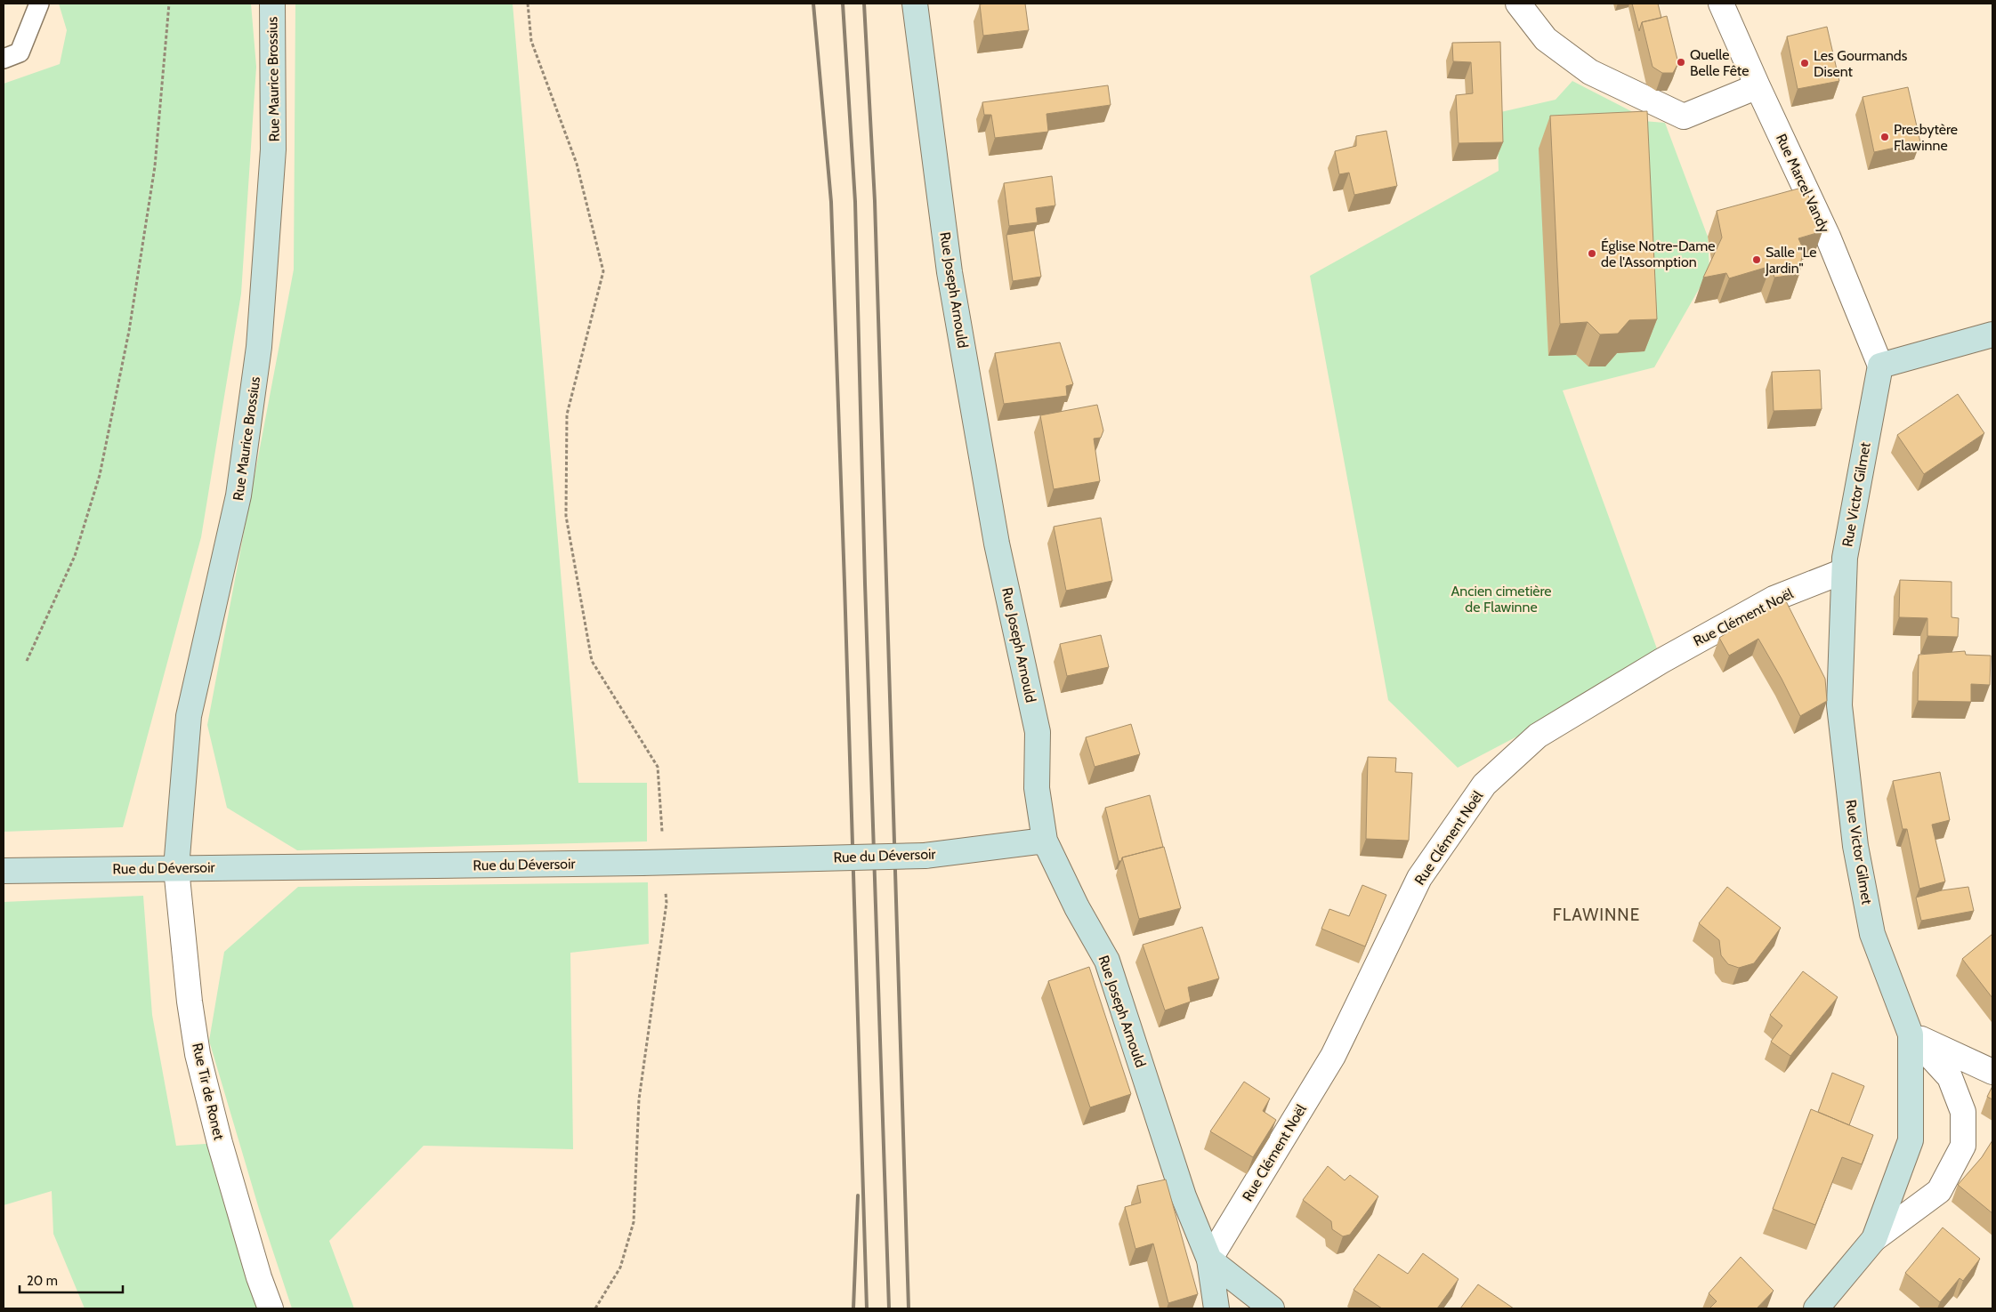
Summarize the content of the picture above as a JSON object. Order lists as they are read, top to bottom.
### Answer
{
  "streets": {
    "street": [
      "Rue Maurice Brossius",
      "Rue Marcel Vandy",
      "Rue Joseph Arnould",
      "Rue Victor Gilmet",
      "Rue Clément Noël",
      "Rue du Déversoir",
      "Rue Tir de Ronet"
    ]
  },
  "crossings": [
    ["Rue Maurice Brossius", "Rue du Déversoir"],
    ["Rue Maurice Brossius", "Rue Tir de Ronet"],
    ["Rue Marcel Vandy", "Rue Victor Gilmet"],
    ["Rue Joseph Arnould", "Rue Clément Noël"],
    ["Rue Joseph Arnould", "Rue du Déversoir"],
    ["Rue Victor Gilmet", "Rue Clément Noël"],
    ["Rue du Déversoir", "Rue Tir de Ronet"]
  ],
  "districts": ["FLAWINNE"],
  "parks": ["Ancien cimetière de Flawinne"],
  "places": [
    "Quelle Belle Fête",
    "Les Gourmands Disent",
    "Presbytère Flawinne",
    "Église Notre-Dame de l'Assomption",
    "Salle \"Le Jardin\""
  ],
  "scale_bar": "20 m"
}
